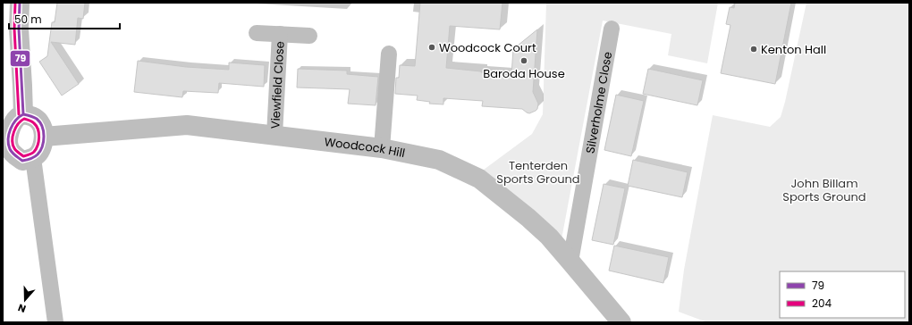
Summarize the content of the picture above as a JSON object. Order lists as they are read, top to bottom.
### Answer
{
  "streets": {
    "street": ["Viewfield Close", "Silverholme Close", "Woodcock Hill"]
  },
  "crossings": [
    ["Viewfield Close", "Woodcock Hill"],
    ["Silverholme Close", "Woodcock Hill"]
  ],
  "parks": ["Tenterden Sports Ground", "John Billam Sports Ground"],
  "places": ["Woodcock Court", "Kenton Hall", "Baroda House"],
  "lines": ["transit line 79", "transit line 204"],
  "legend": ["79", "204"],
  "scale_bar": "50 m",
  "north": "bottom"
}
